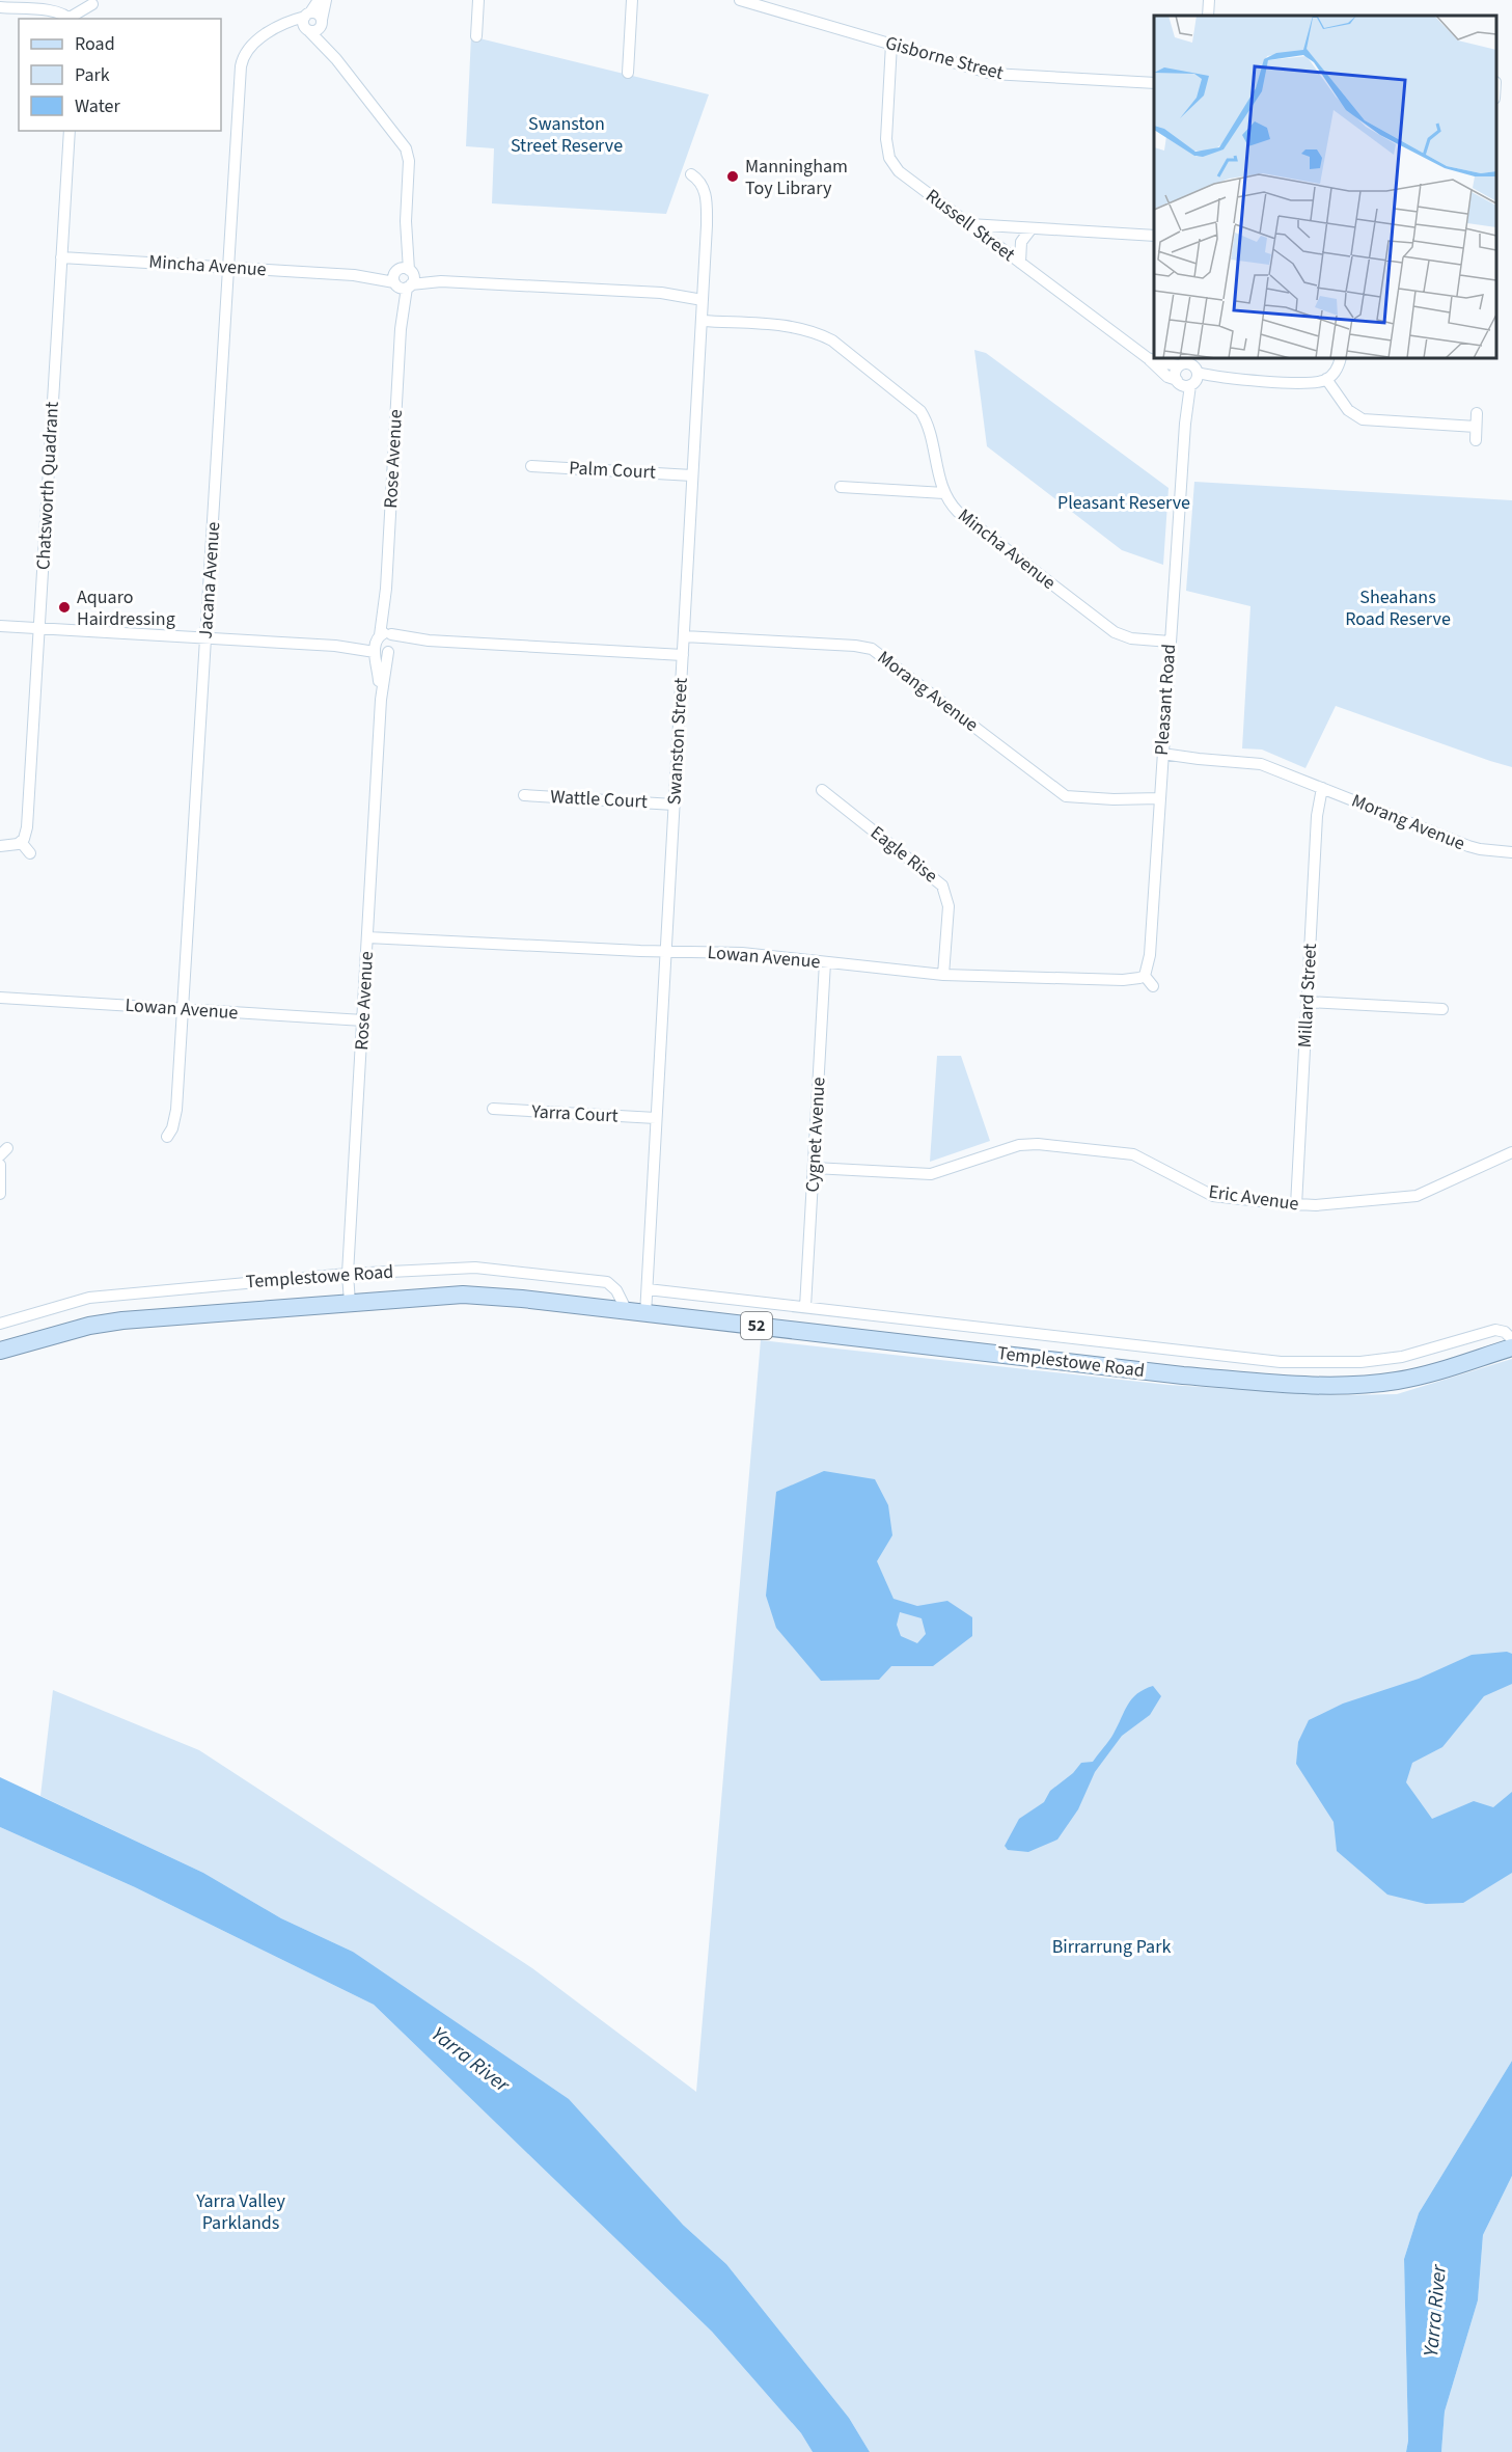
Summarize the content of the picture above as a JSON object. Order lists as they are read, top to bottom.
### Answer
{
  "streets": {
    "main road": ["Templestowe Road", "52"],
    "street": [
      "Gisborne Street",
      "Russell Street",
      "Mincha Avenue",
      "Rose Avenue",
      "Palm Court",
      "Chatsworth Quadrant",
      "Jacana Avenue",
      "Morang Avenue",
      "Pleasant Road",
      "Swanston Street",
      "Wattle Court",
      "Eagle Rise",
      "Lowan Avenue",
      "Millard Street",
      "Yarra Court",
      "Cygnet Avenue",
      "Eric Avenue"
    ]
  },
  "crossings": [
    ["Gisborne Street", "Russell Street"],
    ["Russell Street", "Pleasant Road"],
    ["Mincha Avenue", "Rose Avenue"],
    ["Mincha Avenue", "Chatsworth Quadrant"],
    ["Mincha Avenue", "Jacana Avenue"],
    ["Mincha Avenue", "Pleasant Road"],
    ["Mincha Avenue", "Swanston Street"],
    ["Rose Avenue", "Lowan Avenue"],
    ["Rose Avenue", "Templestowe Road"],
    ["Palm Court", "Swanston Street"],
    ["Jacana Avenue", "Lowan Avenue"],
    ["Morang Avenue", "Pleasant Road"],
    ["Morang Avenue", "Swanston Street"],
    ["Morang Avenue", "Millard Street"],
    ["Pleasant Road", "Lowan Avenue"],
    ["Swanston Street", "Wattle Court"],
    ["Swanston Street", "Lowan Avenue"],
    ["Swanston Street", "Yarra Court"],
    ["Swanston Street", "Templestowe Road"],
    ["Eagle Rise", "Lowan Avenue"],
    ["Lowan Avenue", "Cygnet Avenue"],
    ["Millard Street", "Eric Avenue"],
    ["Cygnet Avenue", "Eric Avenue"],
    ["Cygnet Avenue", "Templestowe Road"]
  ],
  "water": ["Yarra River"],
  "parks": [
    "Swanston Street Reserve",
    "Pleasant Reserve",
    "Sheahans Road Reserve",
    "Birrarrung Park",
    "Yarra Valley Parklands"
  ],
  "places": ["Manningham Toy Library", "Aquaro Hairdressing"],
  "legend": ["Road", "Park", "Water"]
}
